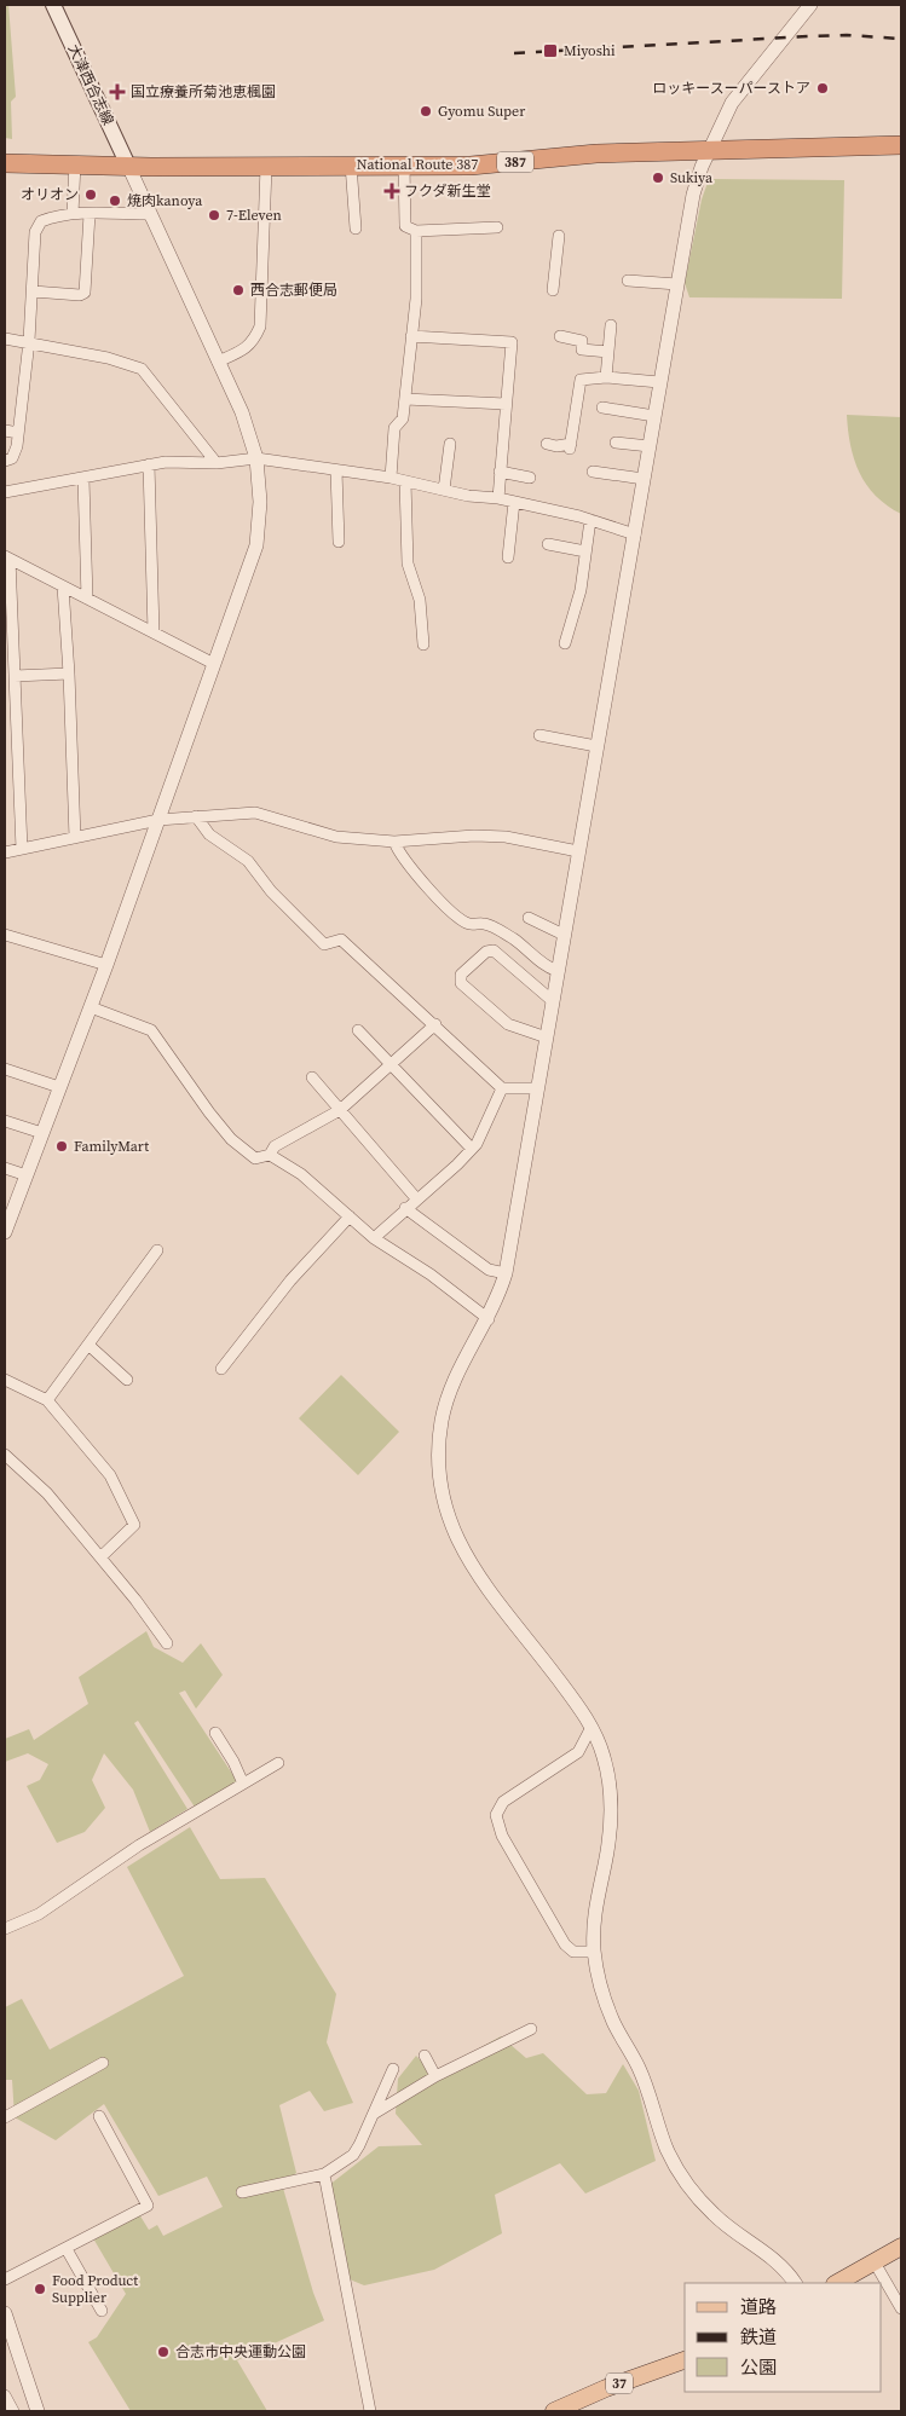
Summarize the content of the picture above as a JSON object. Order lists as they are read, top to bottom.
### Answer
{
  "streets": {
    "highway": ["387", "National Route 387"],
    "main road": ["大津西合志線", "37"]
  },
  "crossings": [
    ["大津西合志線", "National Route 387"]
  ],
  "places": {
    "transit": ["Miyoshi"],
    "other": [
      "ロッキースーパーストア",
      "Gyomu Super",
      "Sukiya",
      "オリオン",
      "焼肉kanoya",
      "7-Eleven",
      "西合志郵便局",
      "FamilyMart",
      "Food Product Supplier",
      "合志市中央運動公園"
    ],
    "health": ["国立療養所菊池恵楓園", "フクダ新生堂"]
  },
  "legend": ["道路", "鉄道", "公園"]
}
